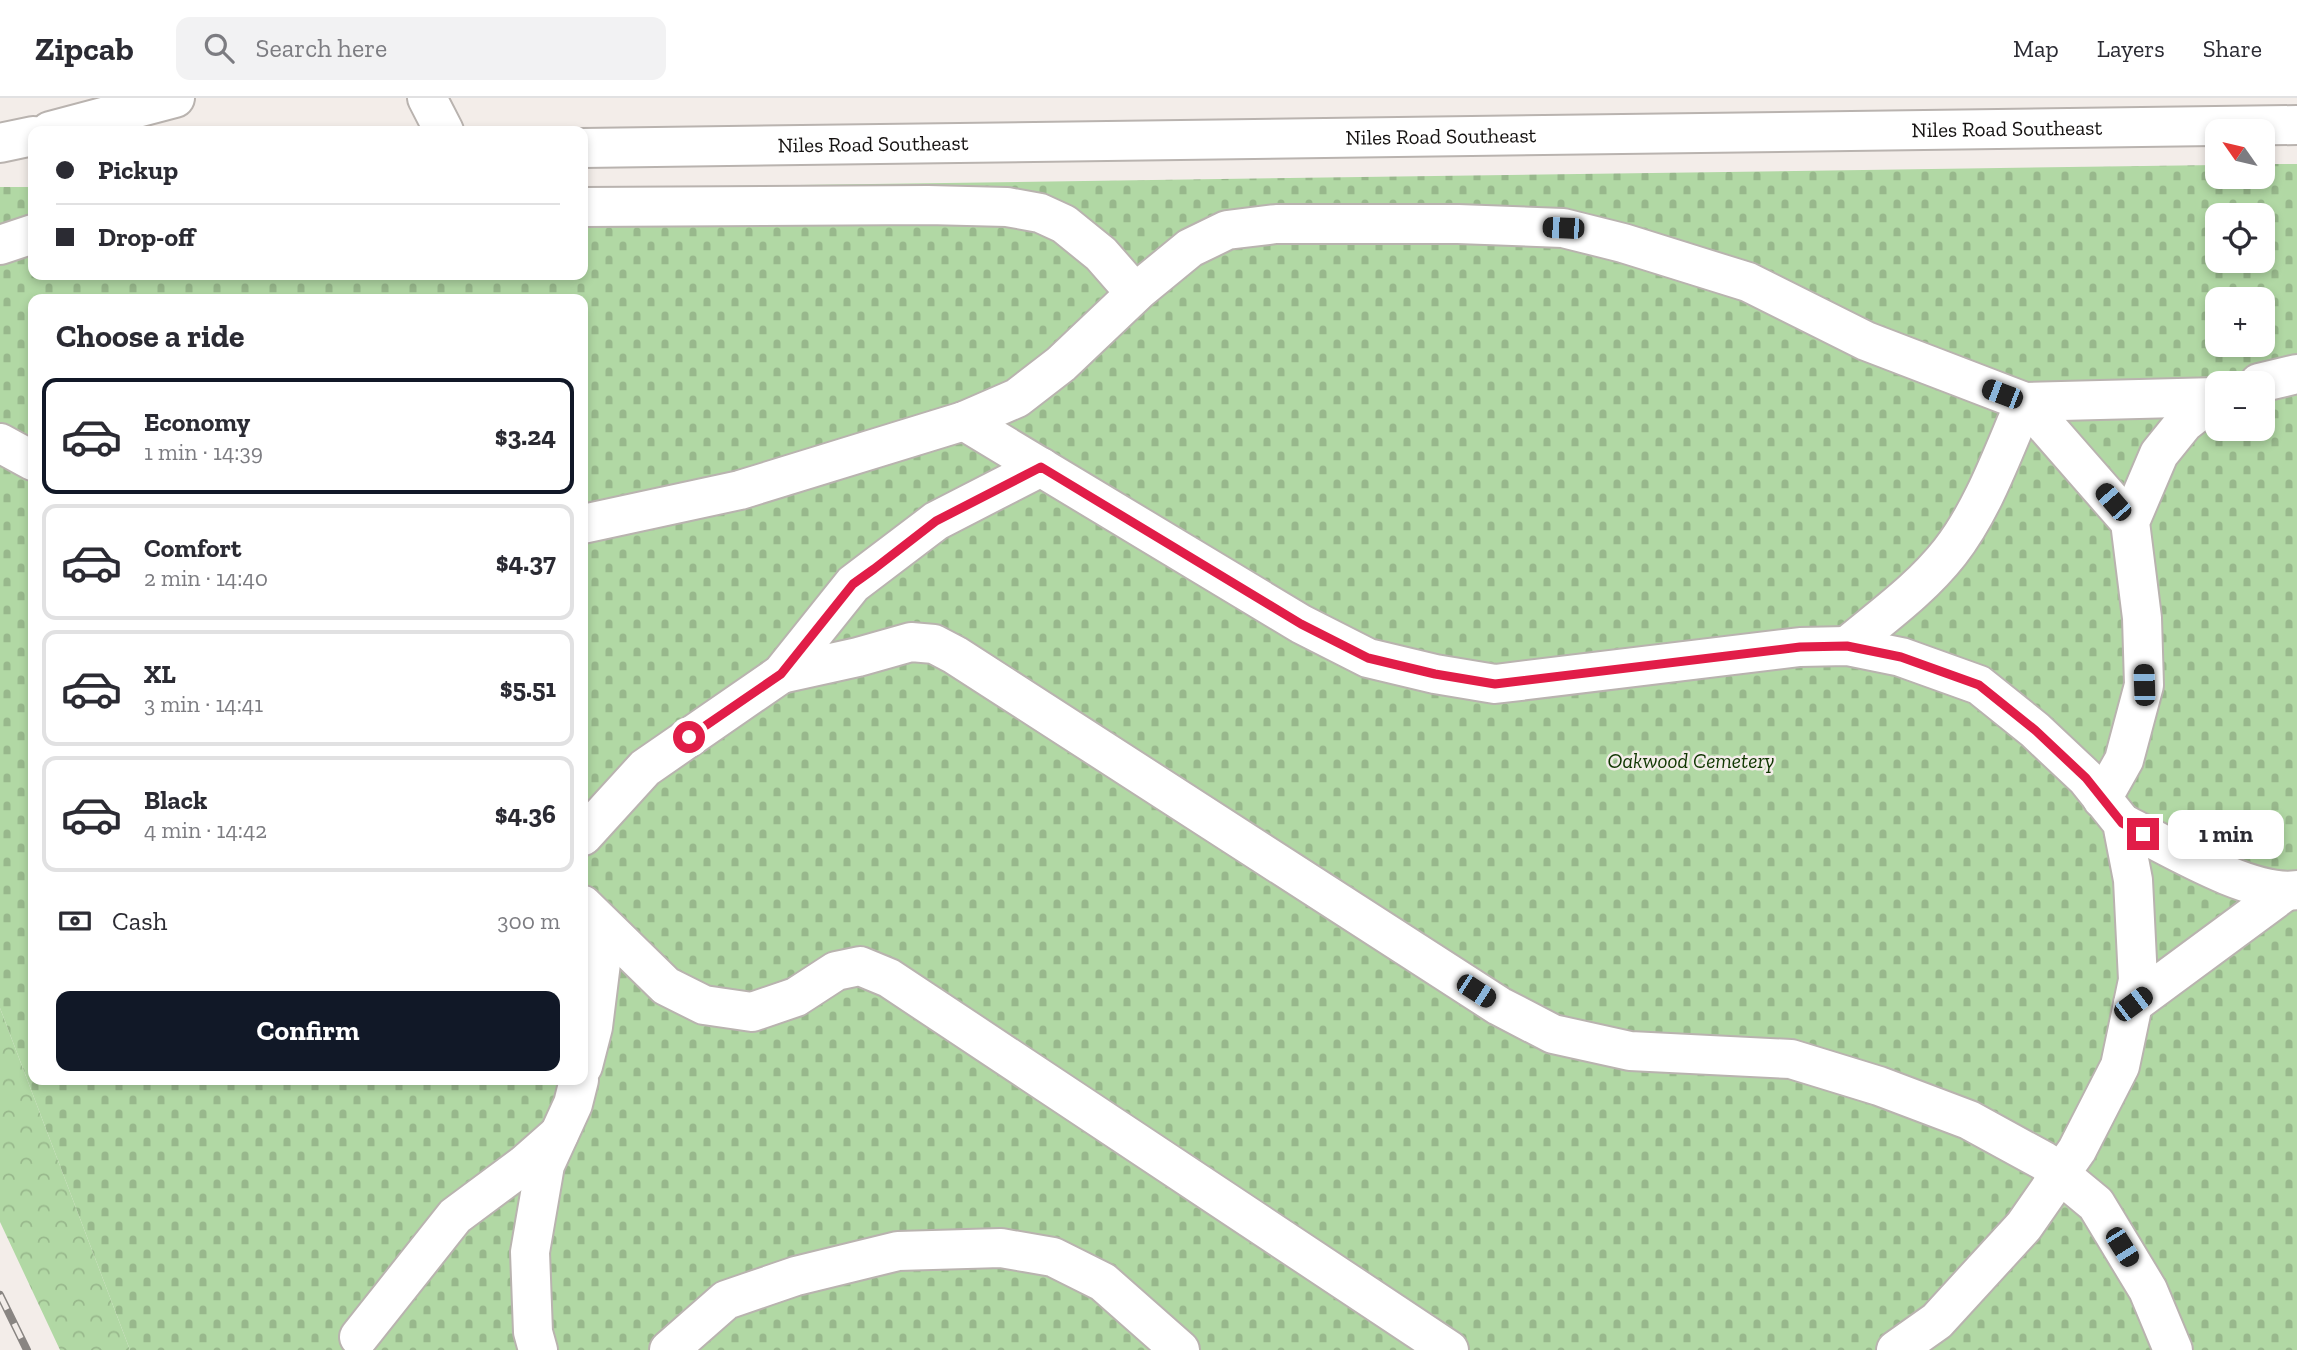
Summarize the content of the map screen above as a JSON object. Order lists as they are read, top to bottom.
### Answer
{
  "streets": {
    "main road": ["Niles Road Southeast"]
  },
  "parks": ["Oakwood Cemetery"],
  "north": "top left",
  "page": {
    "header": "Zipcab",
    "search": "Search here",
    "nav": ["Map", "Layers", "Share"],
    "map_buttons": ["+", "−"],
    "banner": ["Pickup", "Drop-off"],
    "heading": "Choose a ride",
    "list": [
      {
        "name": "Economy",
        "note": "1 min · 14:39",
        "value": "$3.24"
      },
      {
        "name": "Comfort",
        "note": "2 min · 14:40",
        "value": "$4.37"
      },
      {
        "name": "XL",
        "note": "3 min · 14:41",
        "value": "$5.51"
      },
      {
        "name": "Black",
        "note": "4 min · 14:42",
        "value": "$4.36"
      }
    ],
    "bubble": "1 min",
    "pay": ["Cash", "300 m"],
    "buttons": "Confirm"
  }
}
